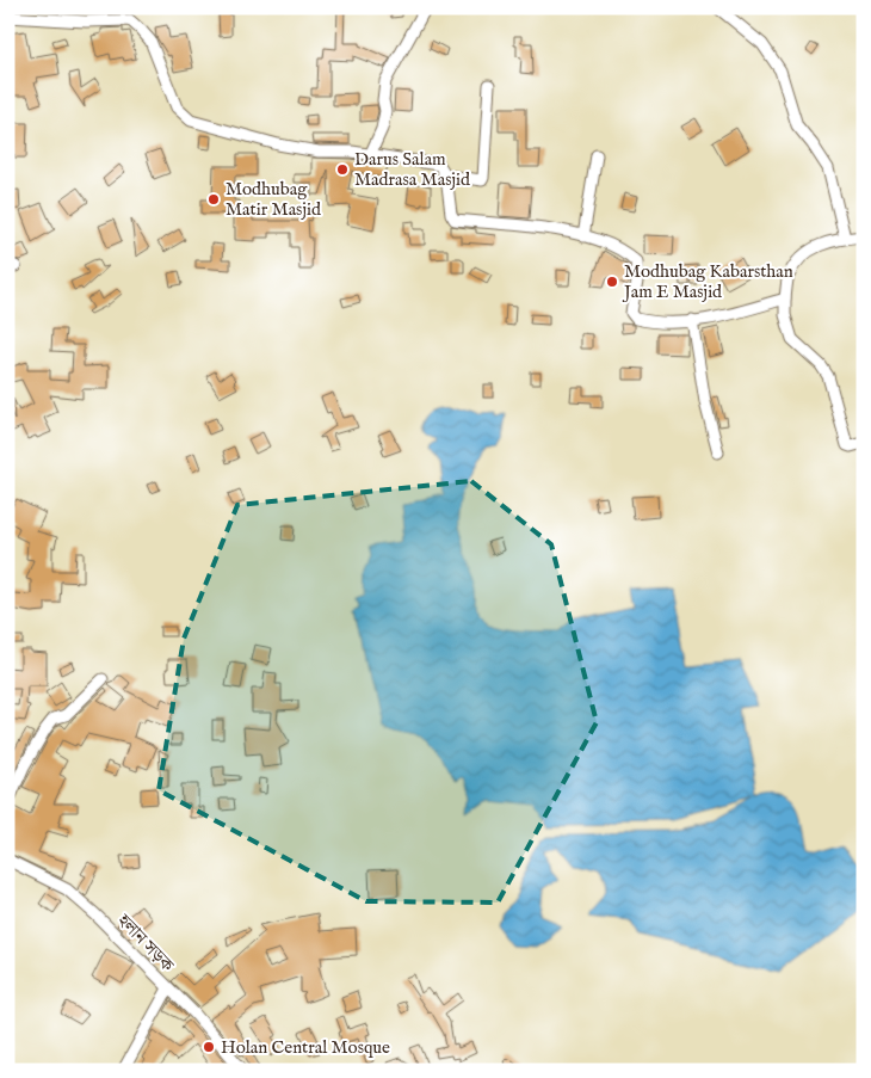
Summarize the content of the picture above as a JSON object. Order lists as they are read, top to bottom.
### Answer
{
  "streets": {
    "street": ["হলান সড়ক"]
  },
  "places": [
    "Darus Salam Madrasa Masjid",
    "Modhubag Matir Masjid",
    "Modhubag Kabarsthan Jam E Masjid",
    "Holan Central Mosque"
  ]
}
